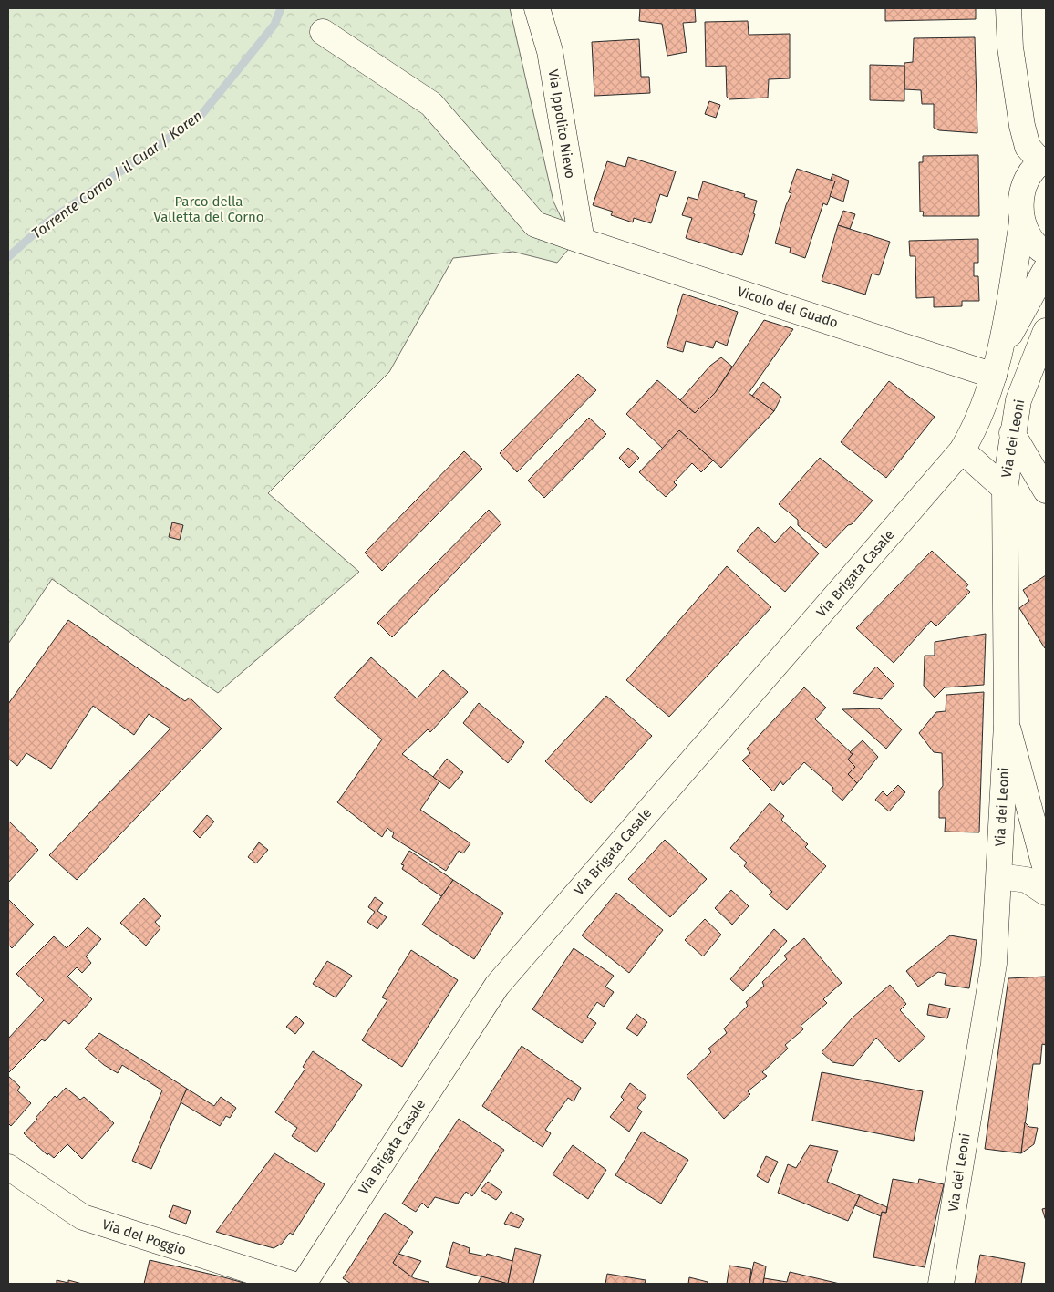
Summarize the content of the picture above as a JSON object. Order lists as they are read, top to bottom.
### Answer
{
  "streets": {
    "street": [
      "Via Ippolito Nievo",
      "Vicolo del Guado",
      "Via dei Leoni",
      "Via Brigata Casale",
      "Via del Poggio"
    ]
  },
  "crossings": [
    ["Via Ippolito Nievo", "Vicolo del Guado"],
    ["Vicolo del Guado", "Via Brigata Casale"]
  ],
  "water": ["Torrente Corno / il Cuar / Koren"],
  "parks": ["Parco della Valletta del Corno"]
}
